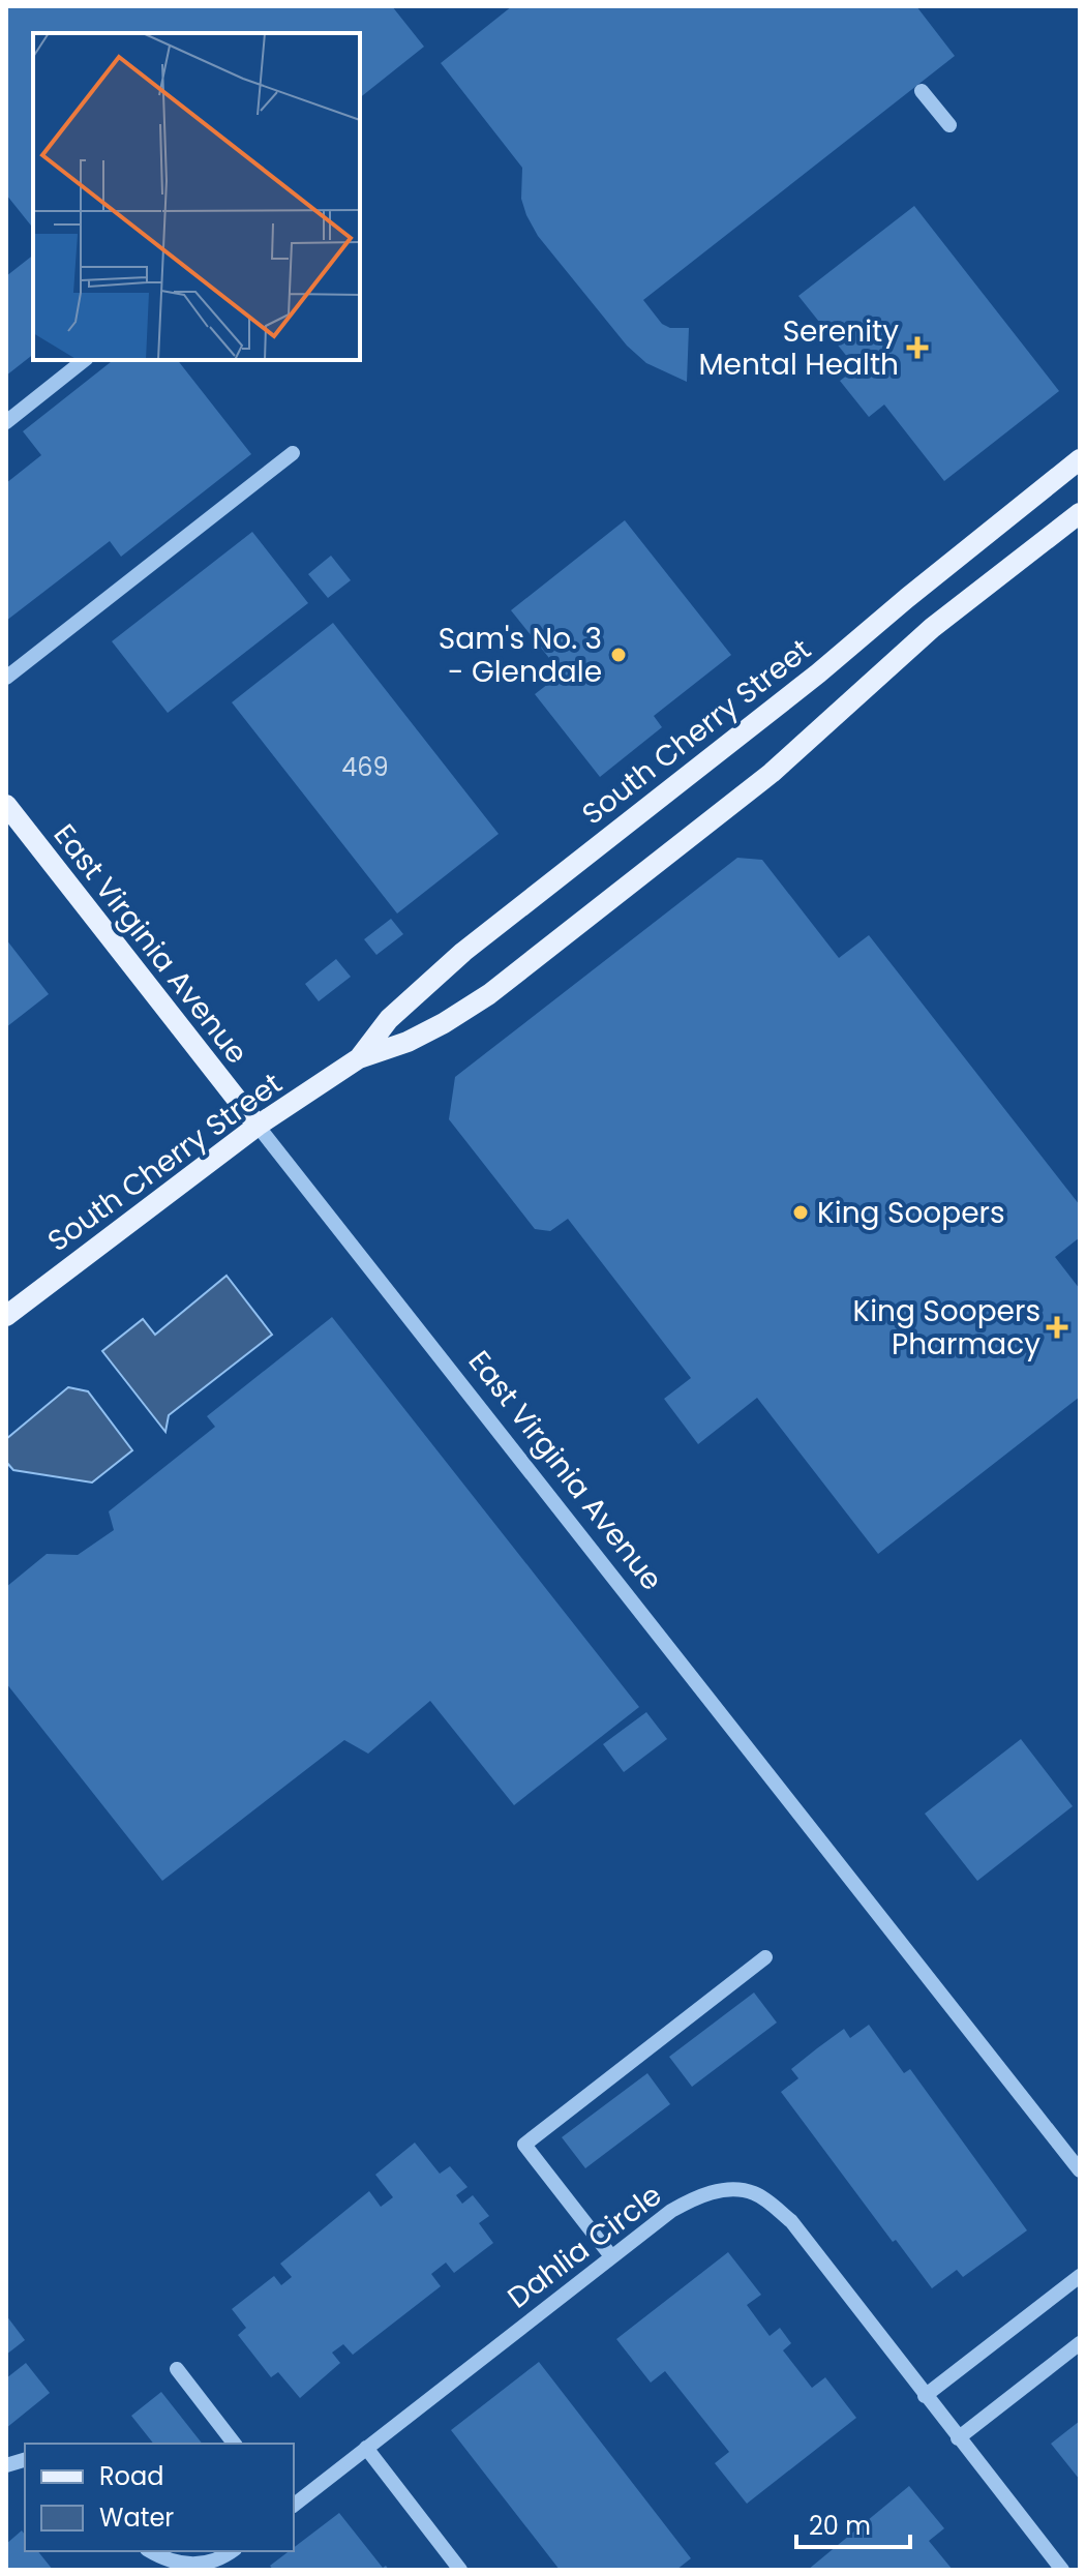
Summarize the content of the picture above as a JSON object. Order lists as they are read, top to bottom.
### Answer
{
  "streets": {
    "main road": ["South Cherry Street", "East Virginia Avenue"],
    "street": ["Dahlia Circle"]
  },
  "crossings": [
    ["South Cherry Street", "East Virginia Avenue"]
  ],
  "places": {
    "health": ["Serenity Mental Health", "King Soopers Pharmacy"],
    "other": ["Sam's No. 3 - Glendale", "King Soopers"]
  },
  "house_numbers": ["469"],
  "legend": ["Road", "Water"],
  "scale_bar": "20 m"
}
